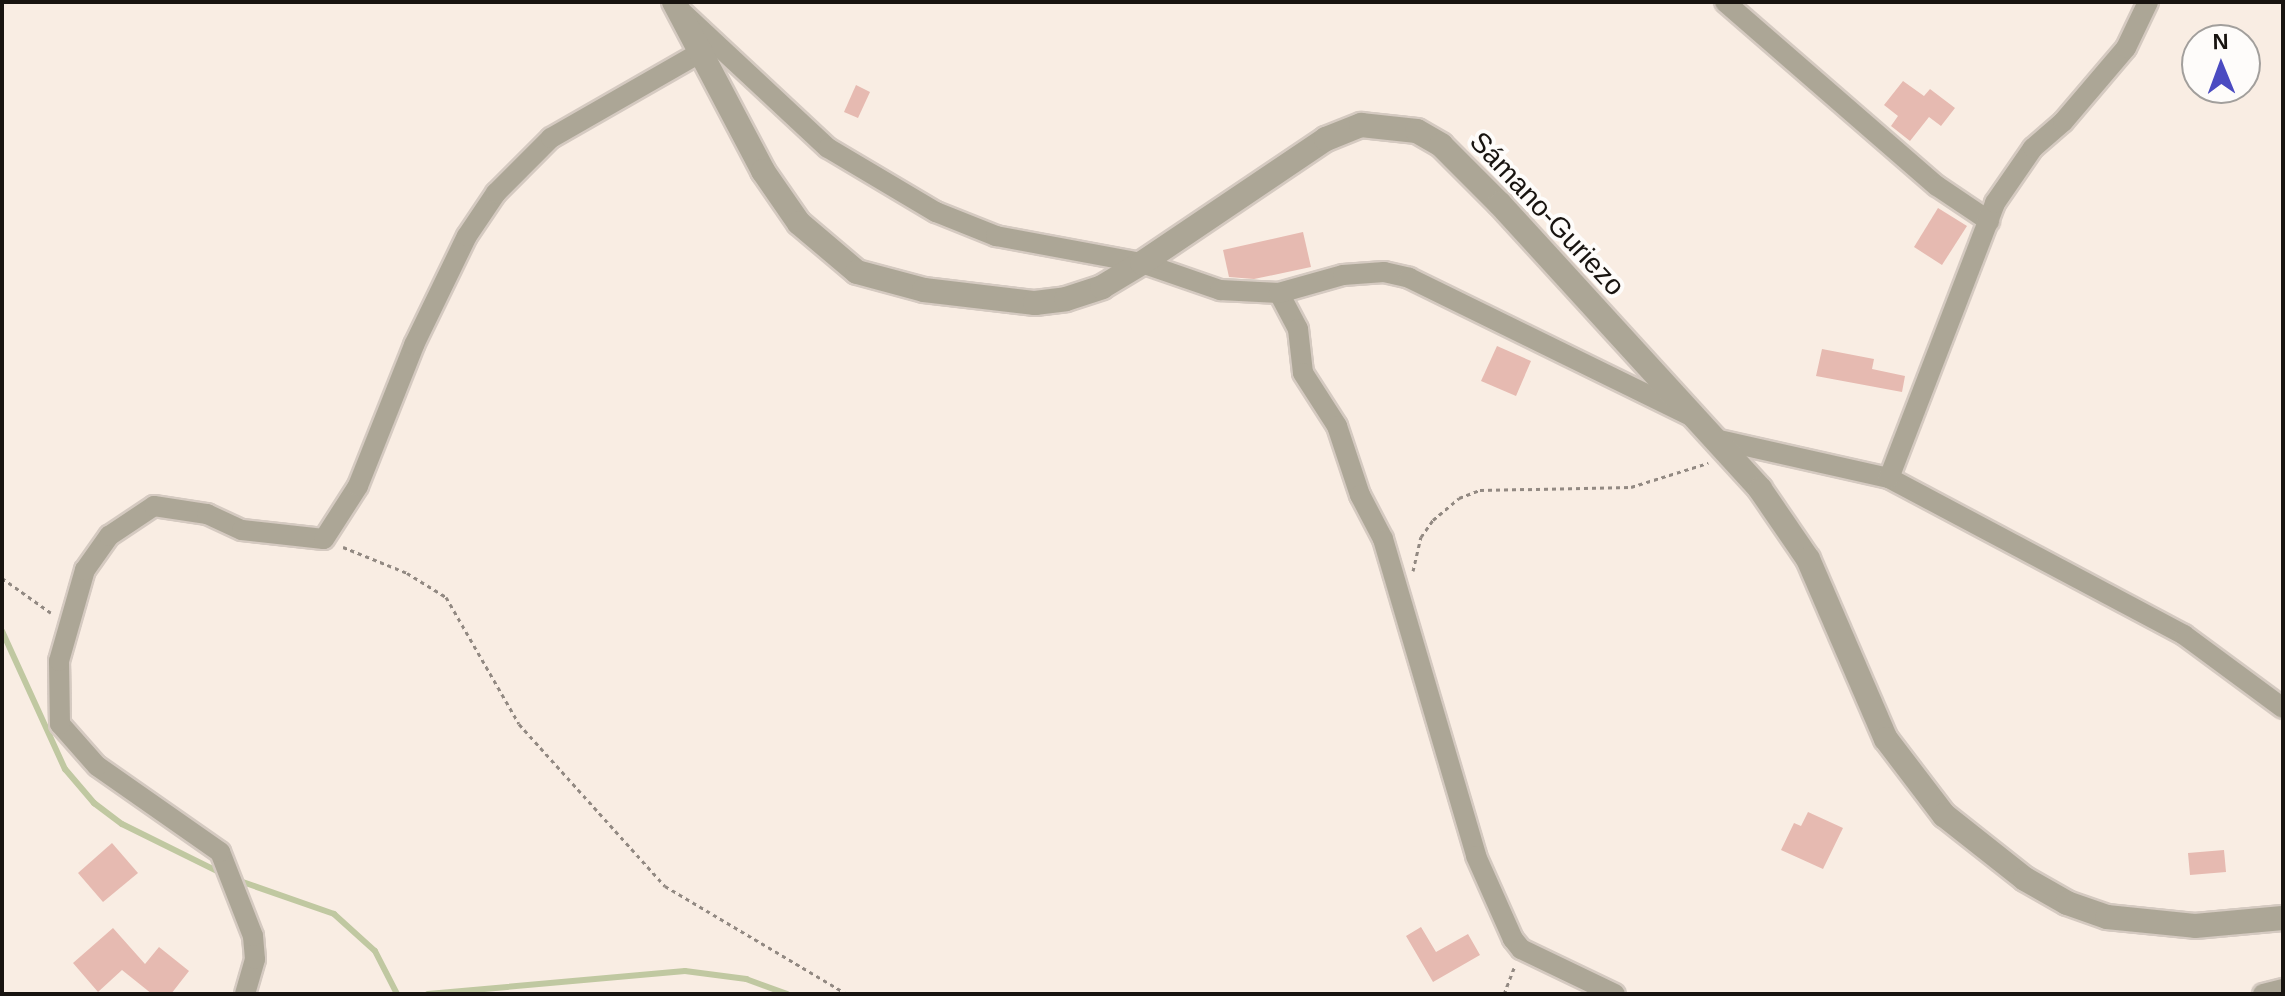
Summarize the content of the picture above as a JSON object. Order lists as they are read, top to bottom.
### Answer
{
  "streets": {
    "street": ["Sámano-Guriezo"]
  },
  "north": "top"
}
